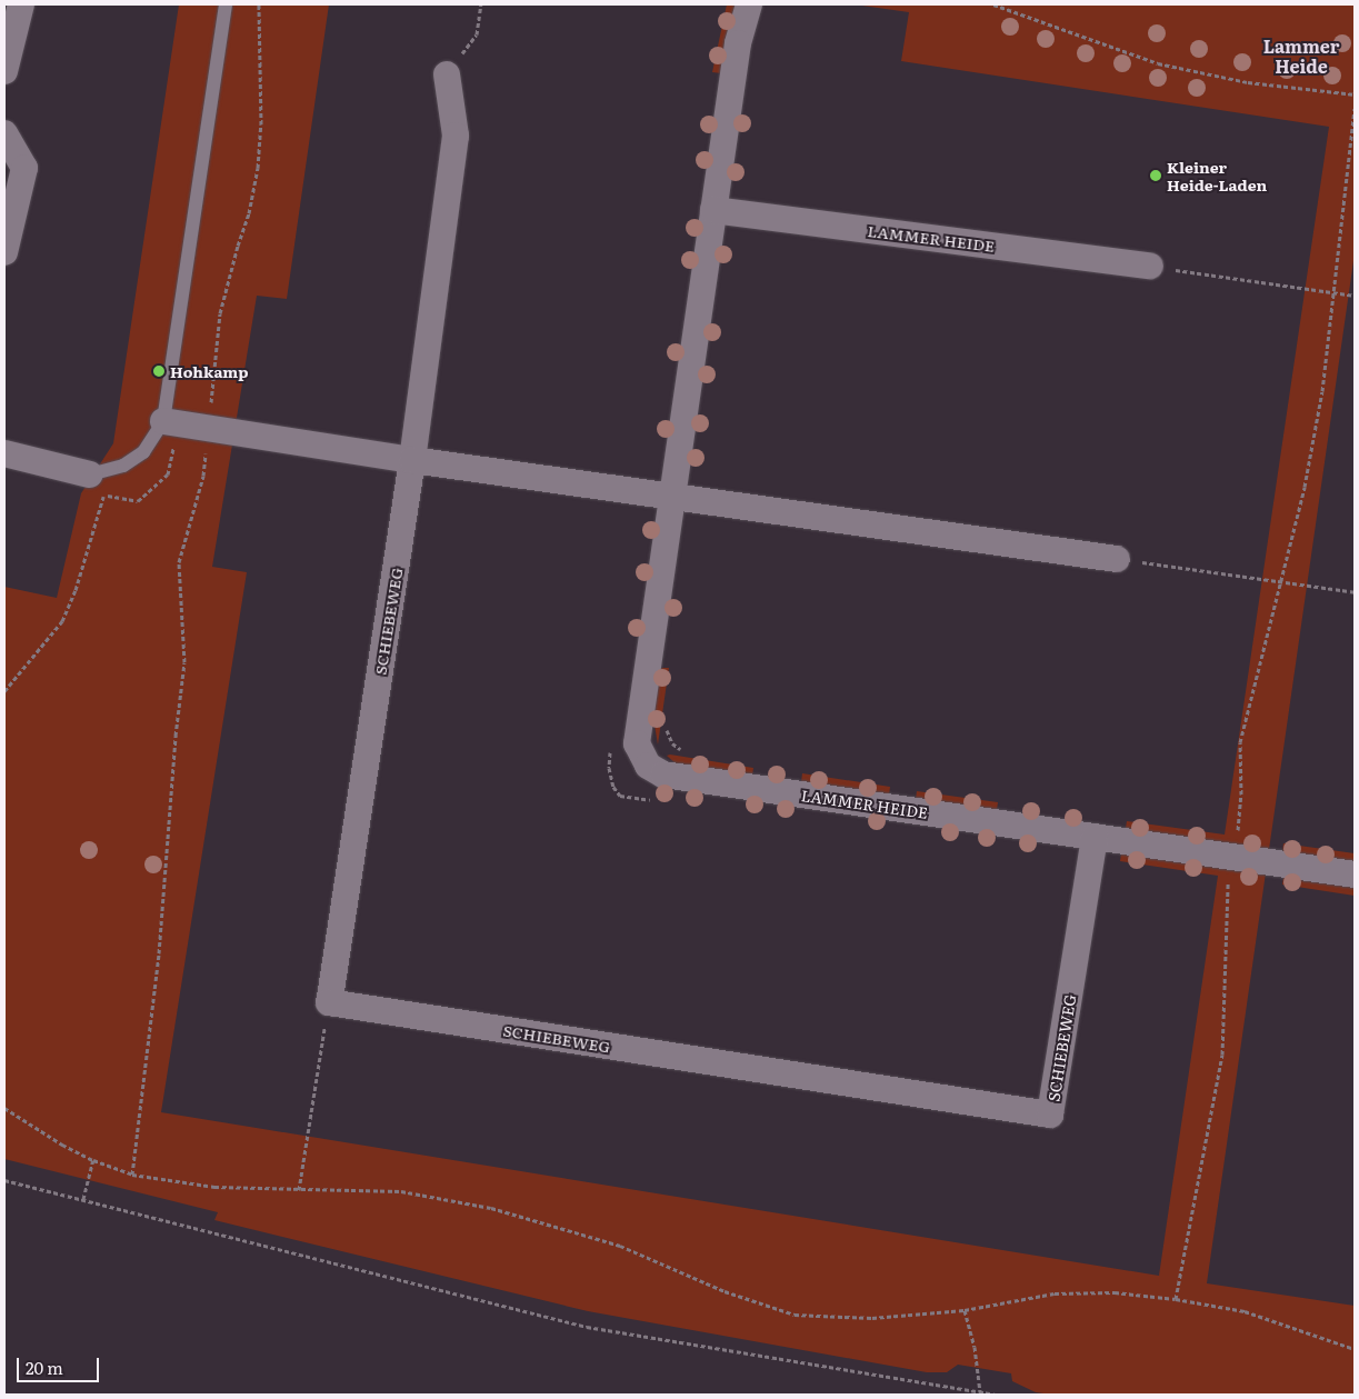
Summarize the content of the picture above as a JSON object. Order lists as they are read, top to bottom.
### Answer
{
  "streets": {
    "street": ["LAMMER HEIDE", "SCHIEBEWEG"]
  },
  "crossings": [
    ["LAMMER HEIDE", "SCHIEBEWEG"]
  ],
  "districts": ["Lammer Heide"],
  "places": ["Kleiner Heide-Laden", "Hohkamp"],
  "scale_bar": "20 m"
}
